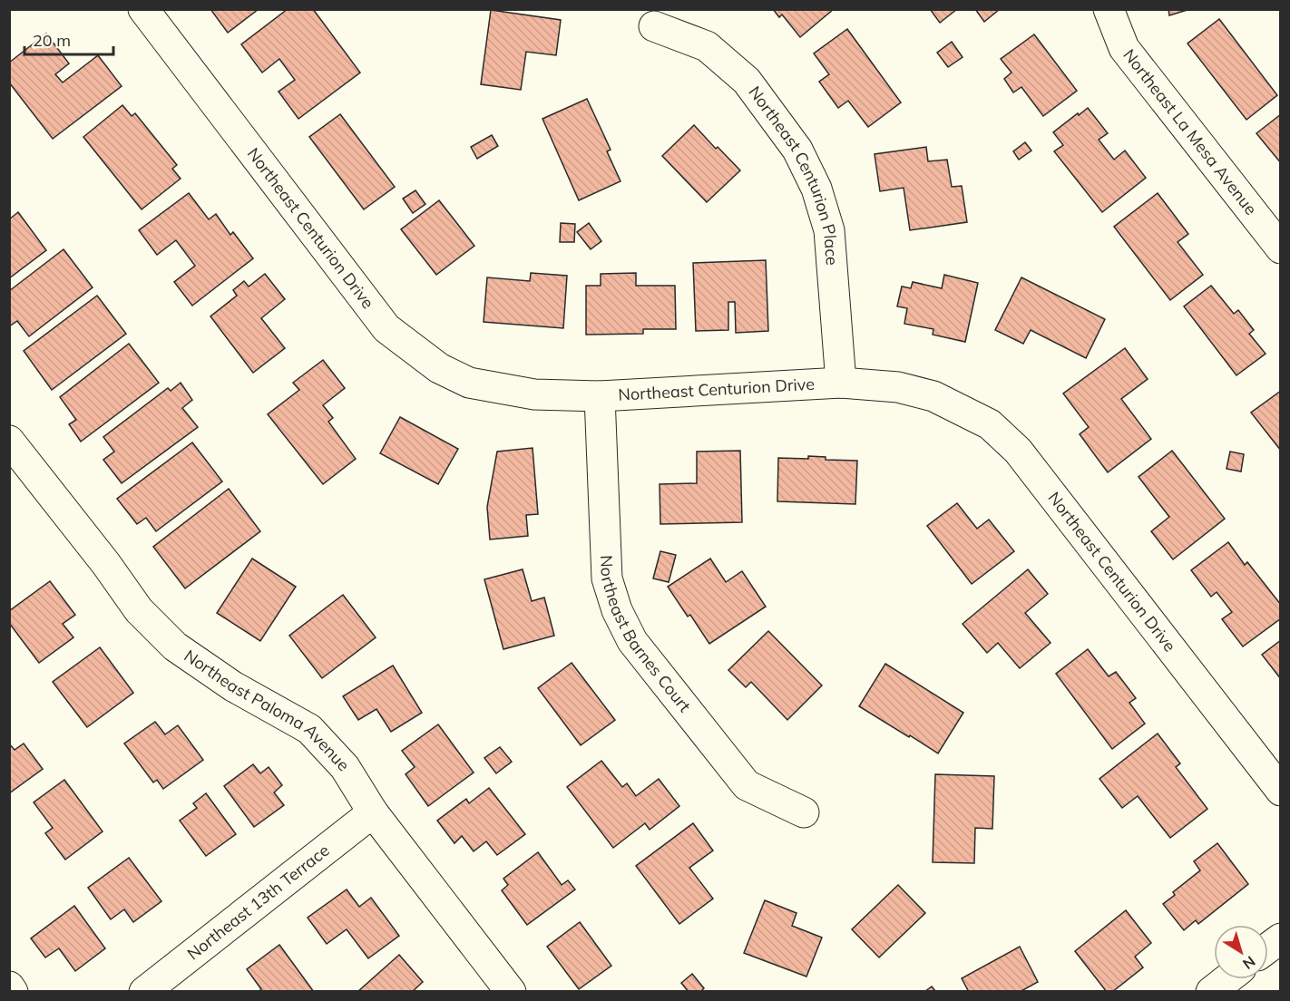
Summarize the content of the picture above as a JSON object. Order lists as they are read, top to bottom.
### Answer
{
  "streets": {
    "street": [
      "Northeast La Mesa Avenue",
      "Northeast Centurion Place",
      "Northeast Centurion Drive",
      "Northeast Barnes Court",
      "Northeast Paloma Avenue",
      "Northeast 13th Terrace"
    ]
  },
  "crossings": [
    ["Northeast Centurion Place", "Northeast Centurion Drive"],
    ["Northeast Centurion Drive", "Northeast Barnes Court"],
    ["Northeast Paloma Avenue", "Northeast 13th Terrace"]
  ],
  "scale_bar": "20 m",
  "north": "bottom right"
}
